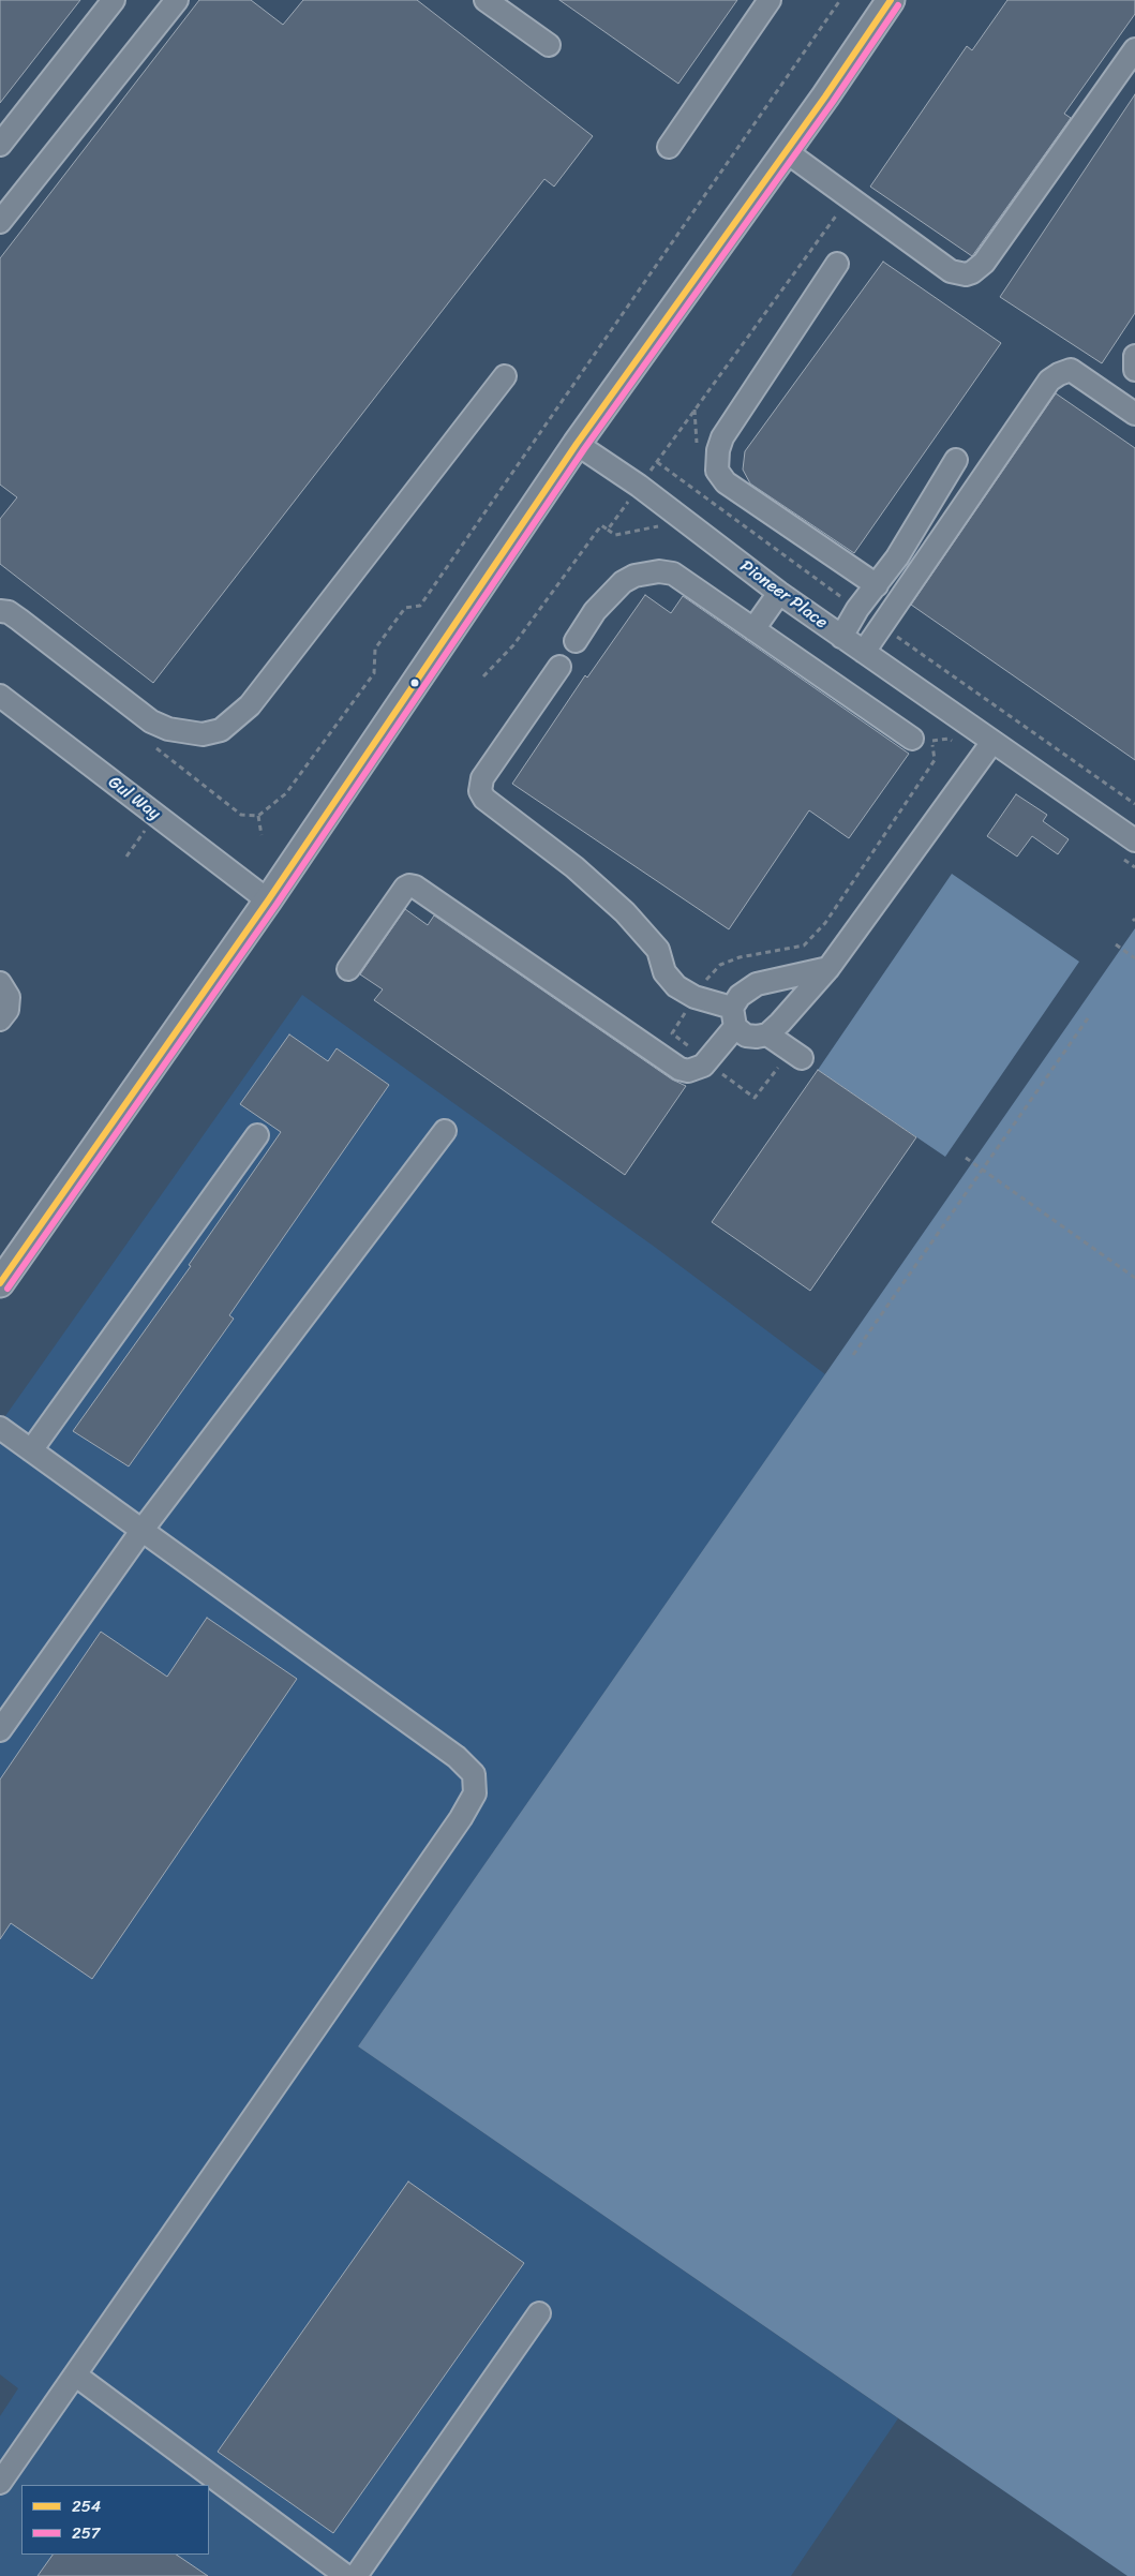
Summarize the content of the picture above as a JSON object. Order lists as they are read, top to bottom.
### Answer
{
  "streets": {
    "street": ["Pioneer Place", "Gul Way"]
  },
  "lines": ["transit line 254", "transit line 257"],
  "legend": ["254", "257"]
}
